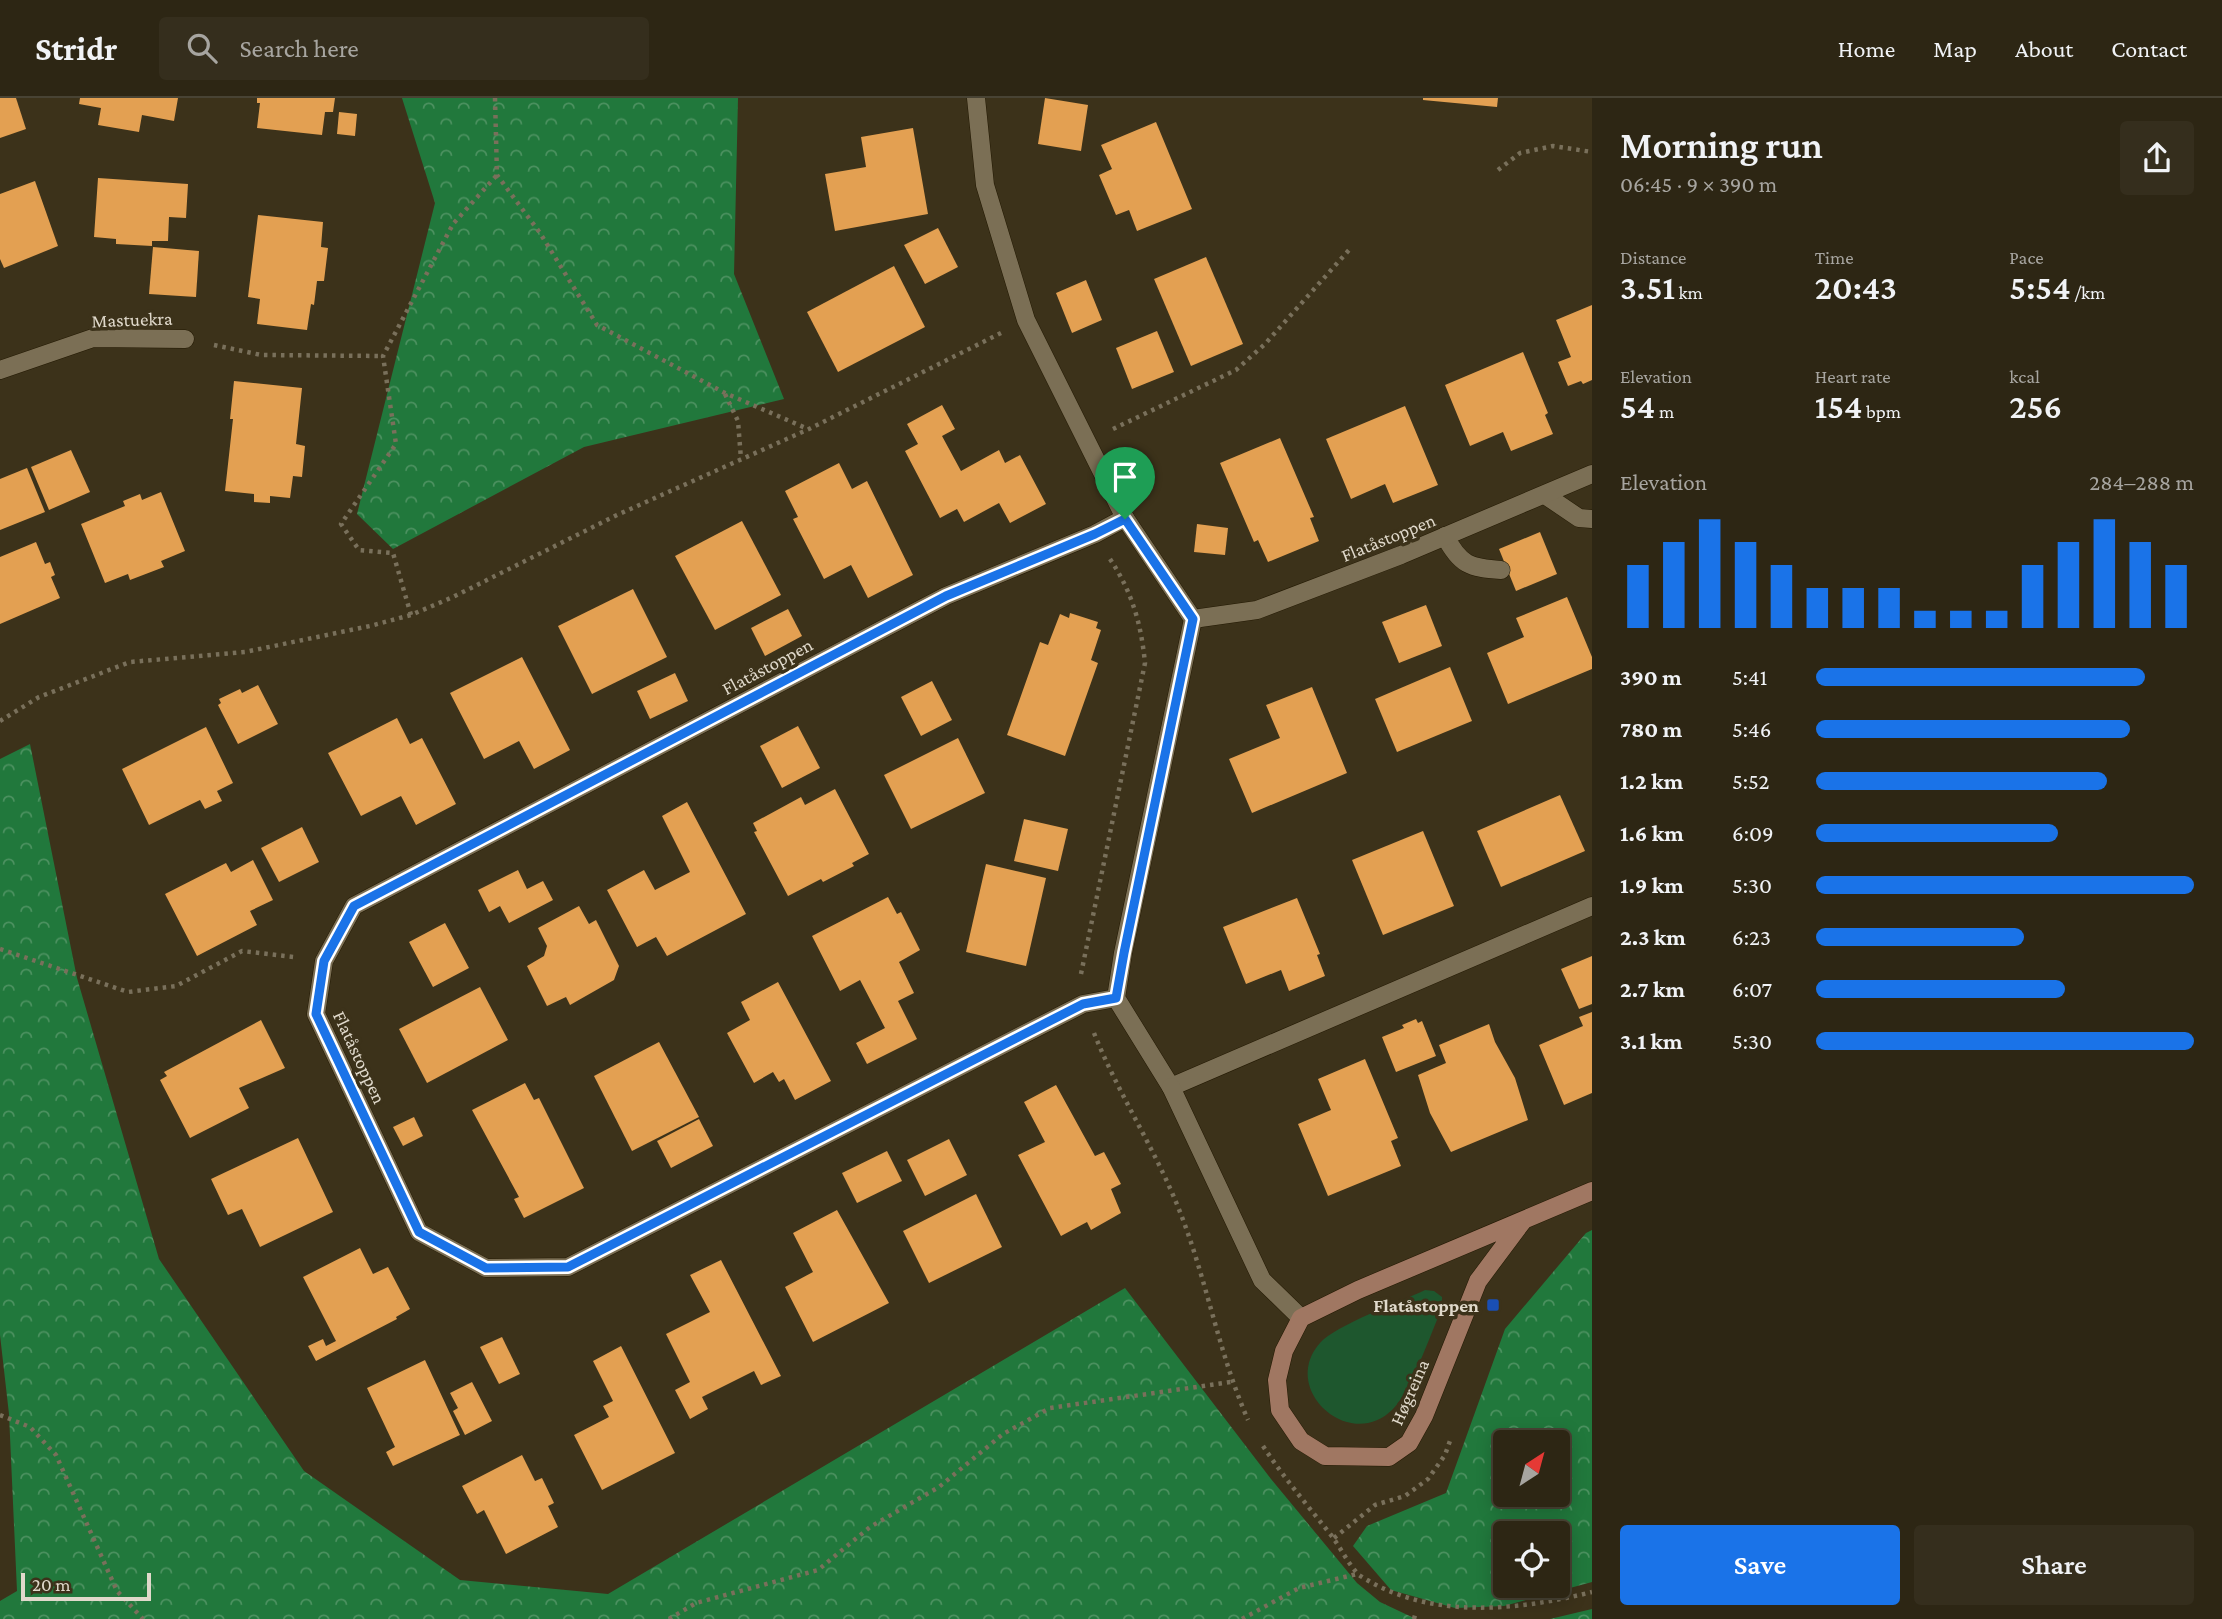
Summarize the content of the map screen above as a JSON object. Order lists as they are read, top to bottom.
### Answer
{
  "streets": {
    "street": ["Mastuekra", "Flatåstoppen", "Høgreina"]
  },
  "places": {
    "transit": ["Flatåstoppen"]
  },
  "scale_bar": "20 m",
  "north": "top right",
  "page": {
    "header": "Stridr",
    "search": "Search here",
    "nav": [
      "Home",
      "Map",
      "About",
      "Contact"
    ],
    "heading": ["Morning run", "06:45 · 9 × 390 m"],
    "stats": [
      ["Distance", "3.51 km"],
      ["Time", "20:43"],
      ["Pace", "5:54 /km"],
      ["Elevation", "54 m"],
      ["Heart rate", "154 bpm"],
      ["kcal", "256"]
    ],
    "chart": ["Elevation", "284–288 m"],
    "list": [
      {
        "name": "390 m",
        "note": "5:41"
      },
      {
        "name": "780 m",
        "note": "5:46"
      },
      {
        "name": "1.2 km",
        "note": "5:52"
      },
      {
        "name": "1.6 km",
        "note": "6:09"
      },
      {
        "name": "1.9 km",
        "note": "5:30"
      },
      {
        "name": "2.3 km",
        "note": "6:23"
      },
      {
        "name": "2.7 km",
        "note": "6:07"
      },
      {
        "name": "3.1 km",
        "note": "5:30"
      }
    ],
    "buttons": ["Save", "Share"],
    "scale": "20 m"
  }
}
